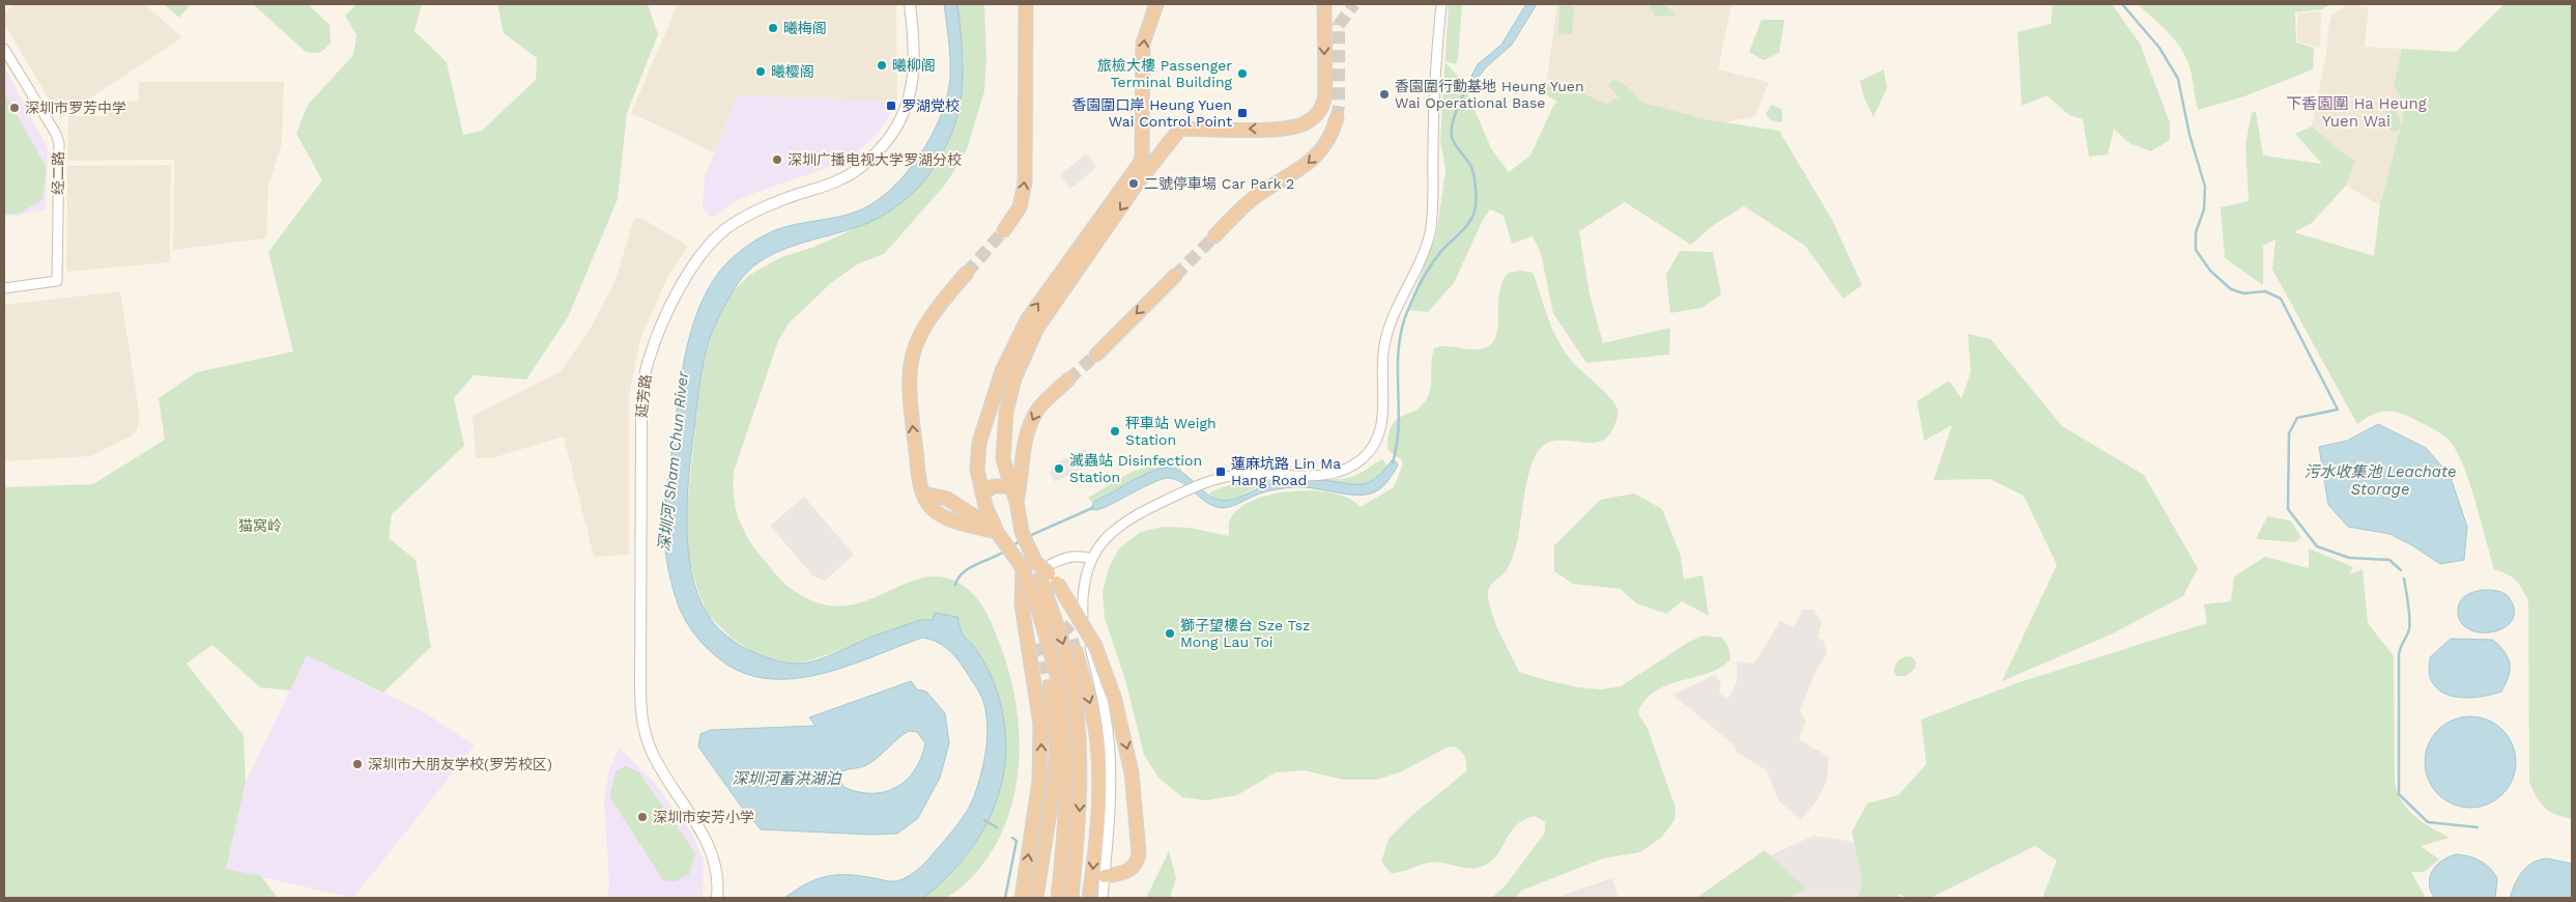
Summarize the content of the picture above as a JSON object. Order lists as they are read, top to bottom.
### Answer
{
  "streets": {
    "main road": ["延芳路"],
    "street": ["经二路"]
  },
  "districts": ["下香園圍 Ha Heung Yuen Wai"],
  "water": ["深圳河 Sham Chun River", "污水收集池 Leachate Storage", "深圳河蓄洪湖泊"],
  "parks": ["猫窝岭"],
  "places": {
    "other": [
      "曦梅阁",
      "曦柳阁",
      "曦樱阁",
      "旅檢大樓 Passenger Terminal Building",
      "香園圍行動基地 Heung Yuen Wai Operational Base",
      "深圳市罗芳中学",
      "深圳广播电视大学罗湖分校",
      "二號停車場 Car Park 2",
      "秤車站 Weigh Station",
      "滅蟲站 Disinfection Station",
      "獅子望樓台 Sze Tsz Mong Lau Toi",
      "深圳市大朋友学校(罗芳校区)",
      "深圳市安芳小学"
    ],
    "transit": ["罗湖党校", "香園圍口岸 Heung Yuen Wai Control Point", "蓮麻坑路 Lin Ma Hang Road"]
  }
}
